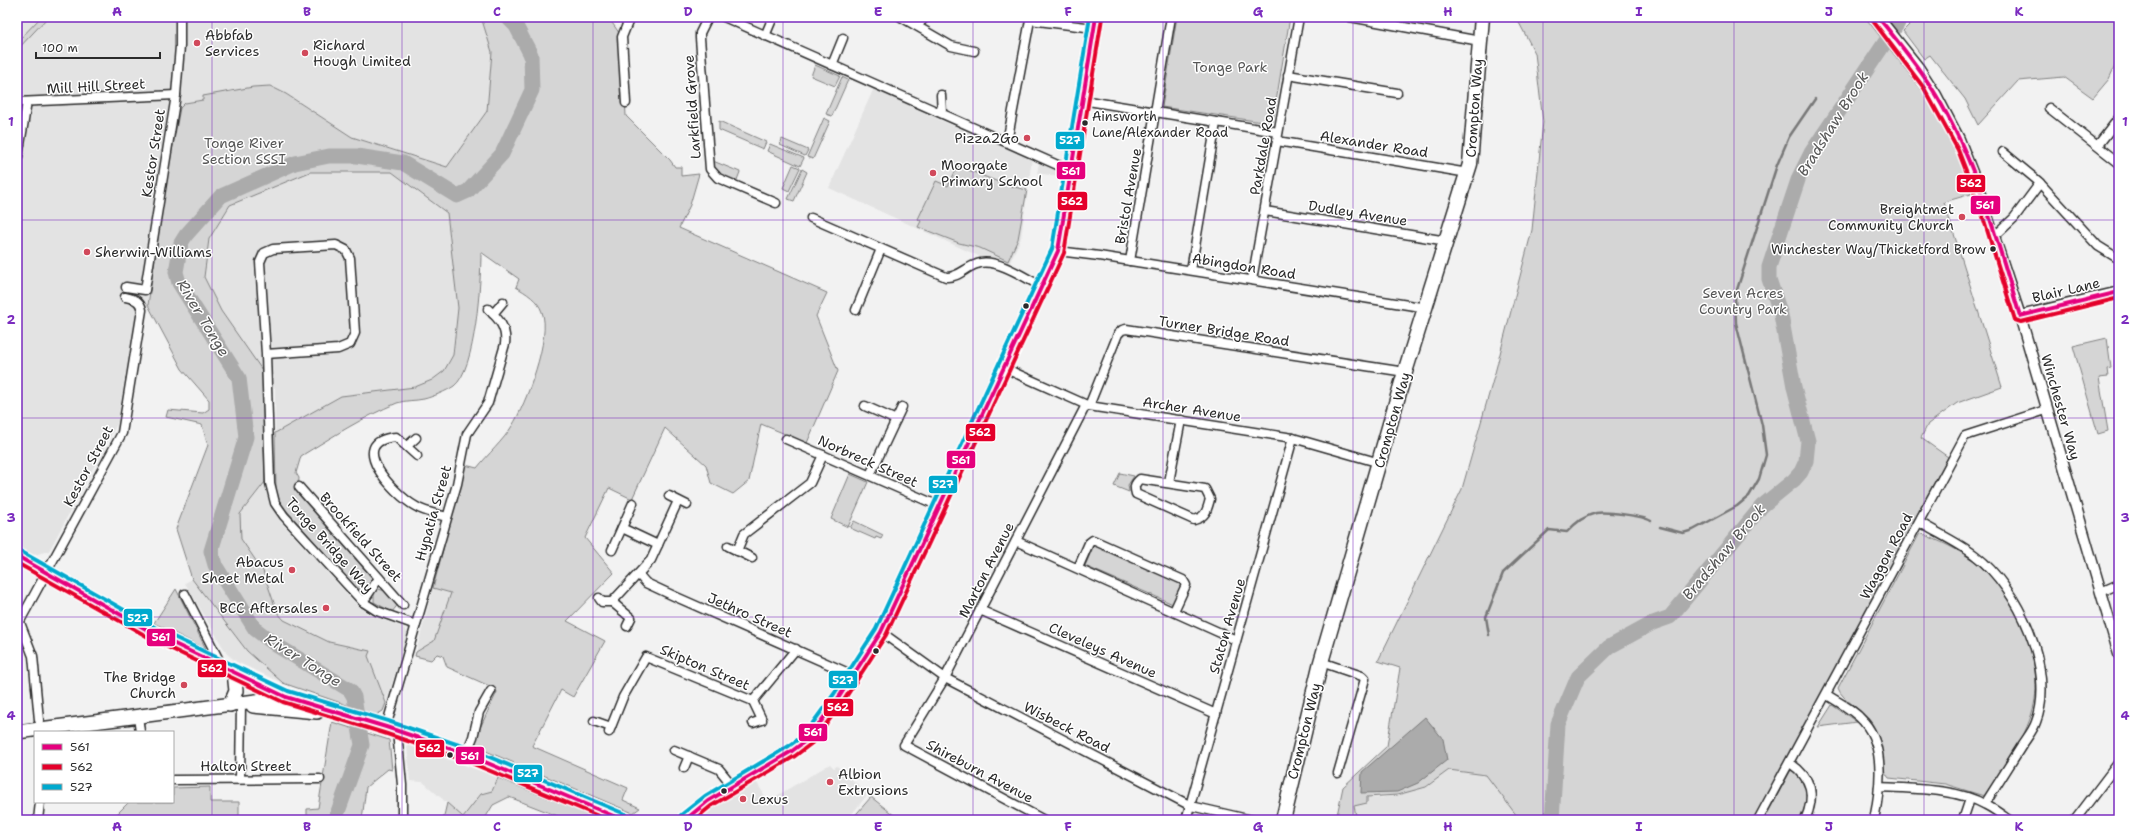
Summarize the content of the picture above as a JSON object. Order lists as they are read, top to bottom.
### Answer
{
  "streets": {
    "highway": ["Crompton Way"],
    "street": [
      "Mill Hill Street",
      "Larkfield Grove",
      "Alexander Road",
      "Parkdale Road",
      "Kestor Street",
      "Bristol Avenue",
      "Dudley Avenue",
      "Abingdon Road",
      "Blair Lane",
      "Turner Bridge Road",
      "Winchester Way",
      "Archer Avenue",
      "Norbreck Street",
      "Hypatia Street",
      "Brookfield Street",
      "Tonge Bridge Way",
      "Waggon Road",
      "Marton Avenue",
      "Jethro Street",
      "Staton Avenue",
      "Cleveleys Avenue",
      "Skipton Street",
      "Wisbeck Road",
      "Halton Street",
      "Shireburn Avenue"
    ]
  },
  "crossings": [
    ["Mill Hill Street", "Kestor Street"],
    ["Crompton Way", "Alexander Road"],
    ["Crompton Way", "Dudley Avenue"],
    ["Crompton Way", "Abingdon Road"],
    ["Crompton Way", "Turner Bridge Road"],
    ["Crompton Way", "Archer Avenue"],
    ["Alexander Road", "Parkdale Road"],
    ["Parkdale Road", "Dudley Avenue"],
    ["Parkdale Road", "Abingdon Road"],
    ["Bristol Avenue", "Abingdon Road"],
    ["Blair Lane", "Winchester Way"],
    ["Turner Bridge Road", "Archer Avenue"],
    ["Turner Bridge Road", "Marton Avenue"],
    ["Winchester Way", "Waggon Road"],
    ["Archer Avenue", "Marton Avenue"],
    ["Archer Avenue", "Staton Avenue"],
    ["Hypatia Street", "Tonge Bridge Way"],
    ["Marton Avenue", "Cleveleys Avenue"],
    ["Marton Avenue", "Wisbeck Road"],
    ["Marton Avenue", "Shireburn Avenue"],
    ["Staton Avenue", "Cleveleys Avenue"],
    ["Staton Avenue", "Wisbeck Road"]
  ],
  "water": ["Bradshaw Brook", "River Tonge"],
  "parks": ["Tonge Park", "Tonge River Section SSSI", "Seven Acres Country Park"],
  "places": [
    "Abbfab Services",
    "Richard Hough Limited",
    "Ainsworth Lane/Alexander Road",
    "Pizza2Go",
    "Moorgate Primary School",
    "Breightmet Community Church",
    "Winchester Way/Thicketford Brow",
    "Sherwin-Williams",
    "Abacus Sheet Metal",
    "BCC Aftersales",
    "The Bridge Church",
    "Albion Extrusions",
    "Lexus"
  ],
  "lines": ["transit line 561", "transit line 527", "transit line 562"],
  "legend": ["561", "562", "527"],
  "scale_bar": "100 m",
  "grid": {
    "columns": [
      "A",
      "B",
      "C",
      "D",
      "E",
      "F",
      "G",
      "H",
      "I",
      "J",
      "K"
    ],
    "rows": [
      "1",
      "2",
      "3",
      "4"
    ]
  }
}
